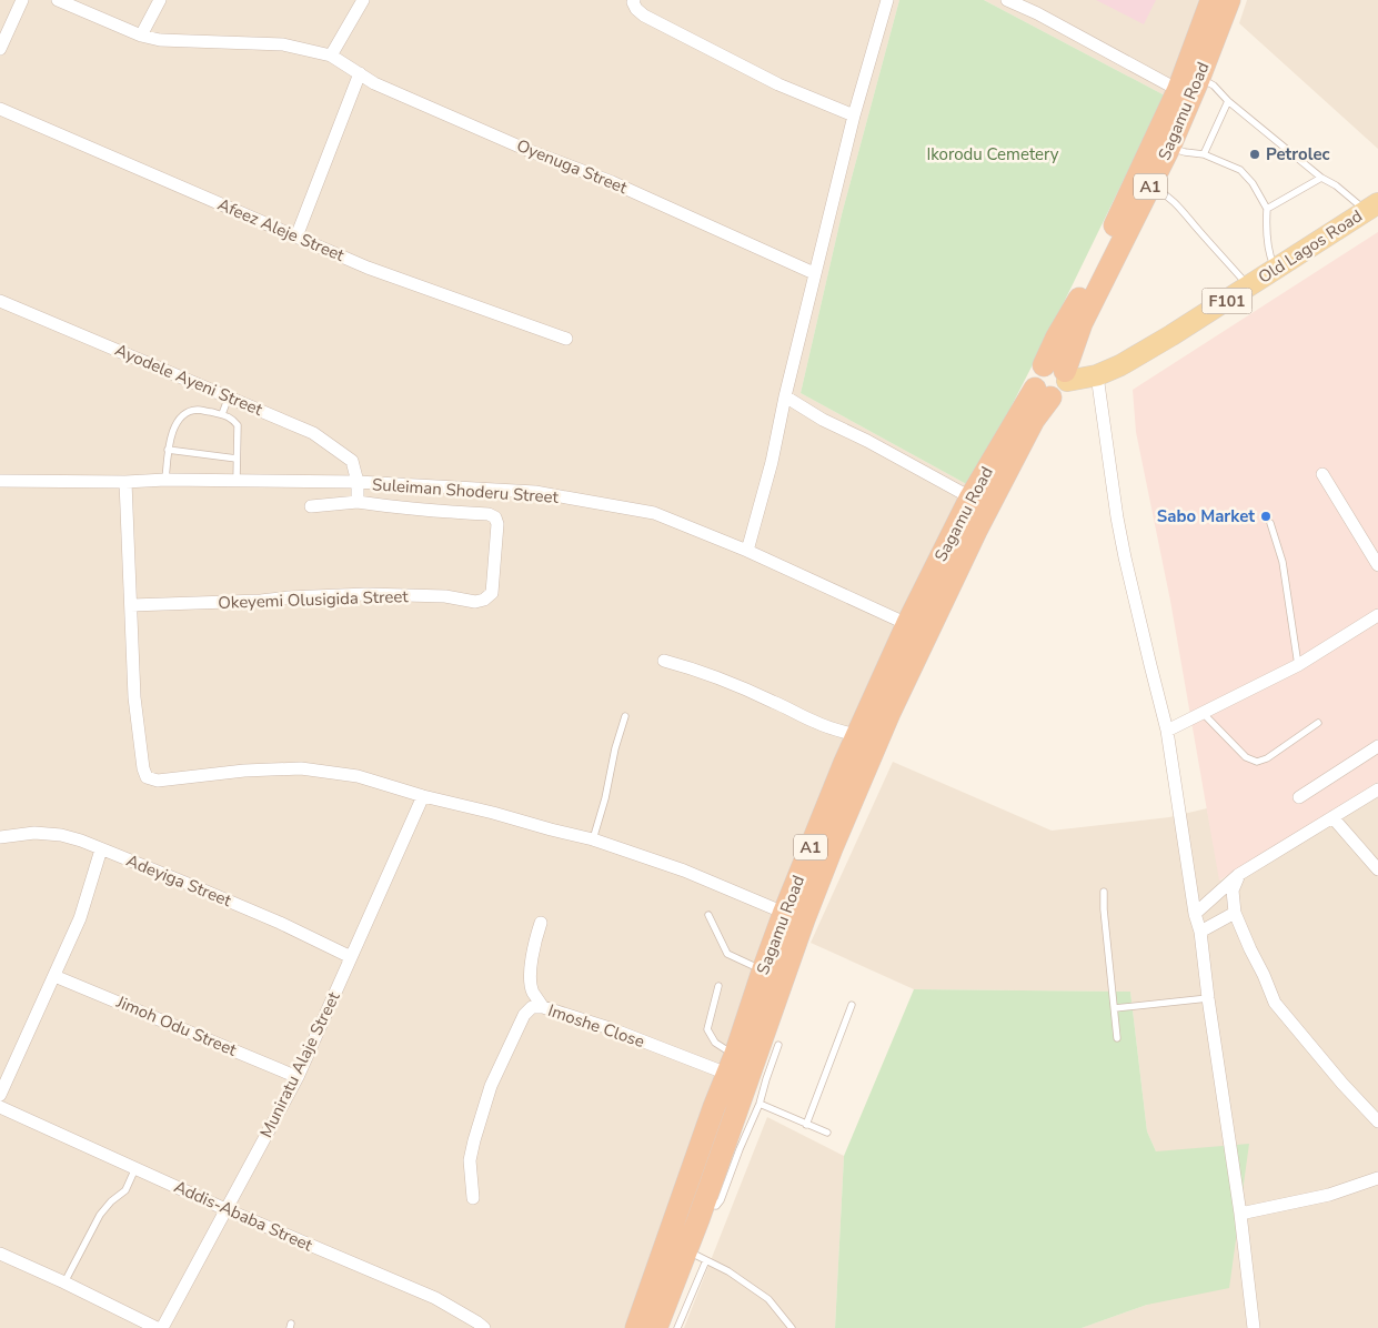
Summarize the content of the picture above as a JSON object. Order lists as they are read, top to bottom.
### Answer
{
  "streets": {
    "highway": ["Sagamu Road", "A1"],
    "main road": ["Old Lagos Road", "F101"],
    "street": [
      "Oyenuga Street",
      "Afeez Aleje Street",
      "Ayodele Ayeni Street",
      "Suleiman Shoderu Street",
      "Okeyemi Olusigida Street",
      "Adeyiga Street",
      "Jimoh Odu Street",
      "Imoshe Close",
      "Muniratu Alaje Street",
      "Addis-Ababa Street"
    ]
  },
  "crossings": [
    ["Sagamu Road", "A1"],
    ["Sagamu Road", "Old Lagos Road"],
    ["Sagamu Road", "Suleiman Shoderu Street"],
    ["Sagamu Road", "Imoshe Close"],
    ["A1", "Old Lagos Road"],
    ["Ayodele Ayeni Street", "Suleiman Shoderu Street"],
    ["Adeyiga Street", "Muniratu Alaje Street"],
    ["Jimoh Odu Street", "Muniratu Alaje Street"],
    ["Muniratu Alaje Street", "Addis-Ababa Street"]
  ],
  "parks": ["Ikorodu Cemetery"],
  "places": ["Petrolec", "Sabo Market"]
}
